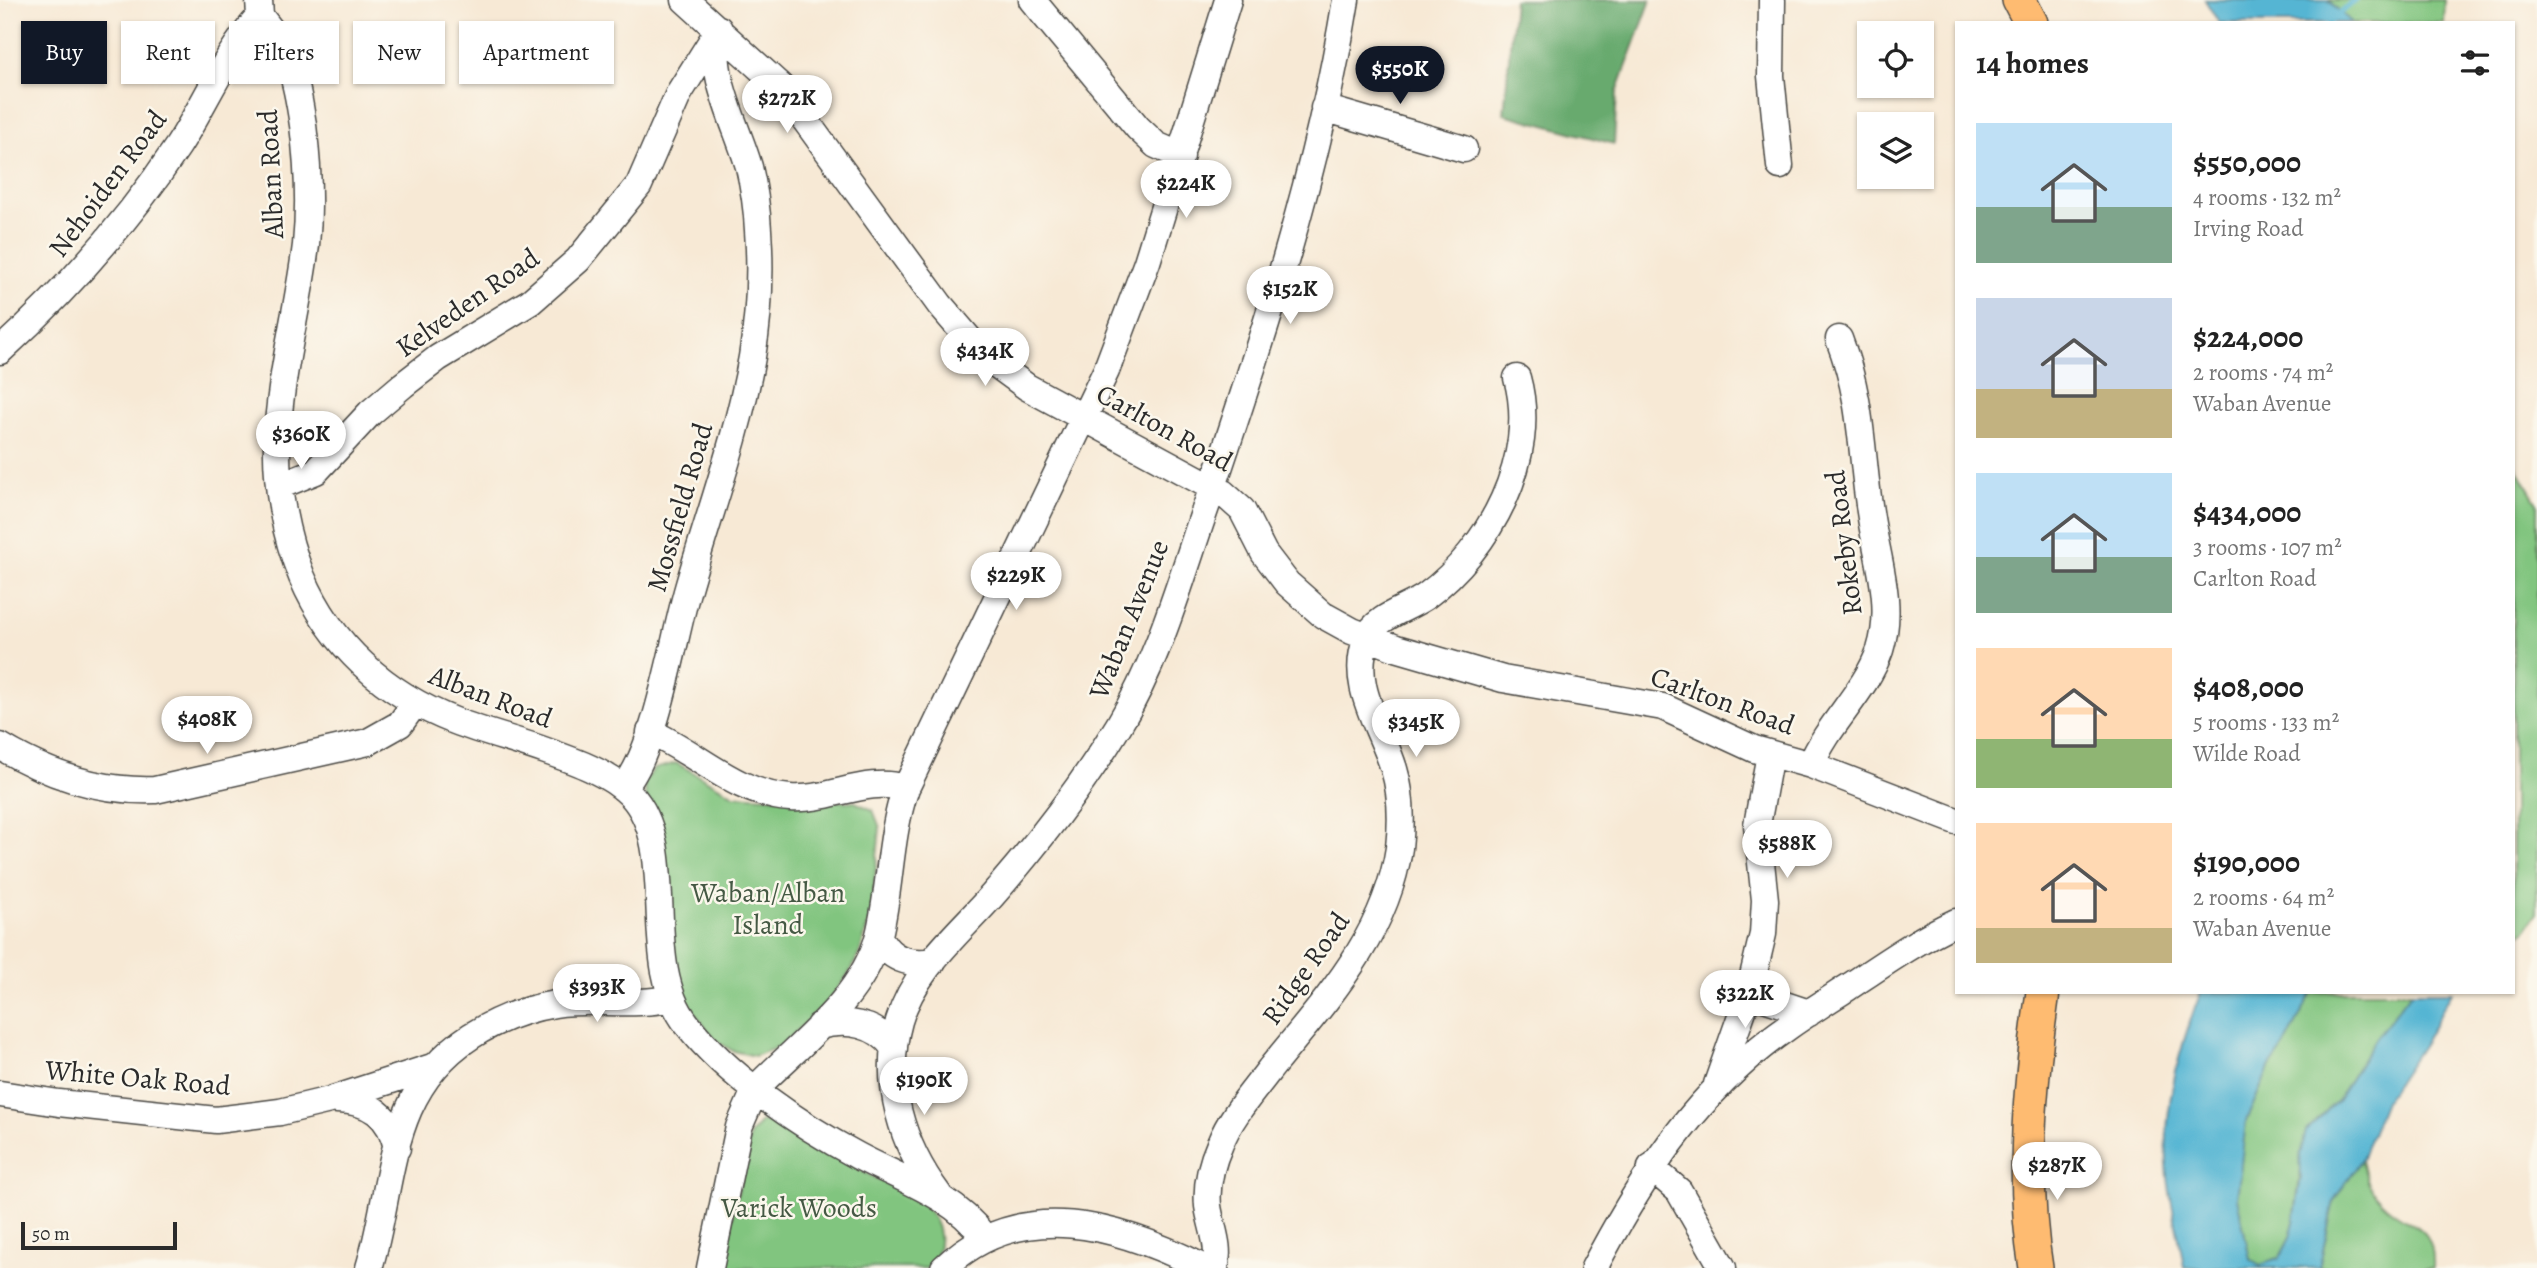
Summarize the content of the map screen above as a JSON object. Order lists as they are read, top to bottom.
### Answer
{
  "streets": {
    "street": [
      "Alban Road",
      "Nehoiden Road",
      "Kelveden Road",
      "Carlton Road",
      "Mossfield Road",
      "Rokeby Road",
      "Waban Avenue",
      "Ridge Road",
      "White Oak Road"
    ]
  },
  "crossings": [
    ["Alban Road", "Nehoiden Road"],
    ["Alban Road", "Kelveden Road"],
    ["Alban Road", "Mossfield Road"],
    ["Alban Road", "Waban Avenue"],
    ["Kelveden Road", "Carlton Road"],
    ["Kelveden Road", "Mossfield Road"],
    ["Carlton Road", "Mossfield Road"],
    ["Carlton Road", "Rokeby Road"],
    ["Carlton Road", "Waban Avenue"],
    ["Carlton Road", "Ridge Road"]
  ],
  "parks": ["Waban/Alban Island", "Varick Woods"],
  "scale_bar": "50 m",
  "page": {
    "chip": [
      "Buy",
      "Rent",
      "Filters",
      "New",
      "Apartment"
    ],
    "heading": "14 homes",
    "price": [
      "$550K",
      "$272K",
      "$224K",
      "$152K",
      "$434K",
      "$360K",
      "$229K",
      "$408K",
      "$345K",
      "$588K",
      "$393K",
      "$322K",
      "$190K",
      "$287K"
    ],
    "list": [
      {
        "name": "$550,000",
        "note": "4 rooms · 132 m² · Irving Road"
      },
      {
        "name": "$224,000",
        "note": "2 rooms · 74 m² · Waban Avenue"
      },
      {
        "name": "$434,000",
        "note": "3 rooms · 107 m² · Carlton Road"
      },
      {
        "name": "$408,000",
        "note": "5 rooms · 133 m² · Wilde Road"
      },
      {
        "name": "$190,000",
        "note": "2 rooms · 64 m² · Waban Avenue"
      }
    ],
    "scale": "50 m"
  }
}
